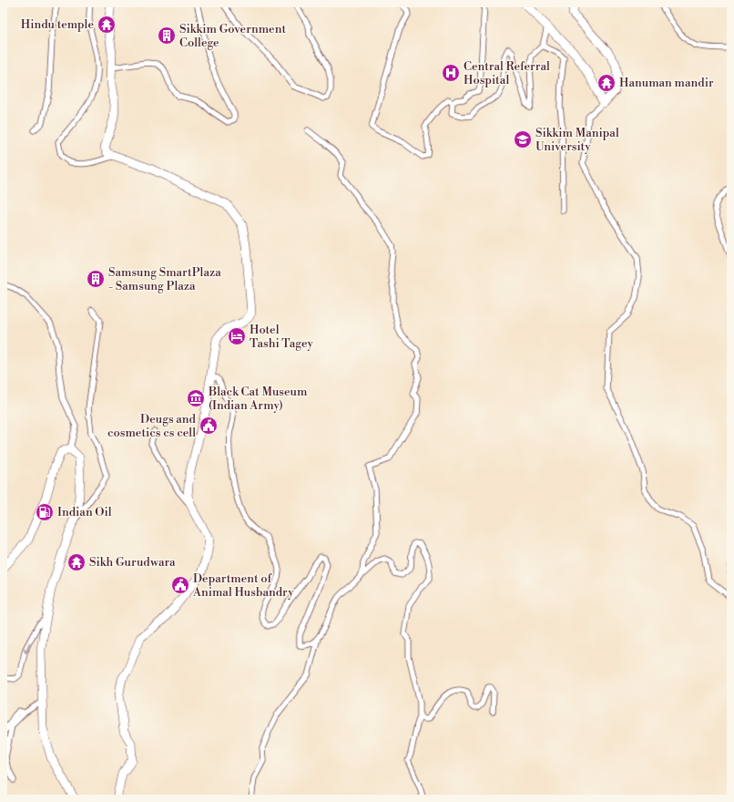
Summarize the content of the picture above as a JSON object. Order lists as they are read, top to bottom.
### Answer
{
  "places": {
    "temple": ["Hindu temple", "Hanuman mandir", "Sikh Gurudwara"],
    "building": ["Sikkim Government College", "Samsung SmartPlaza - Samsung Plaza"],
    "hospital": ["Central Referral Hospital"],
    "school or university": ["Sikkim Manipal University"],
    "hotel": ["Hotel Tashi Tagey"],
    "museum": ["Black Cat Museum (Indian Army)"],
    "public building": ["Deugs and cosmetics cs cell", "Department of Animal Husbandry"],
    "fuel station": ["Indian Oil"]
  }
}
